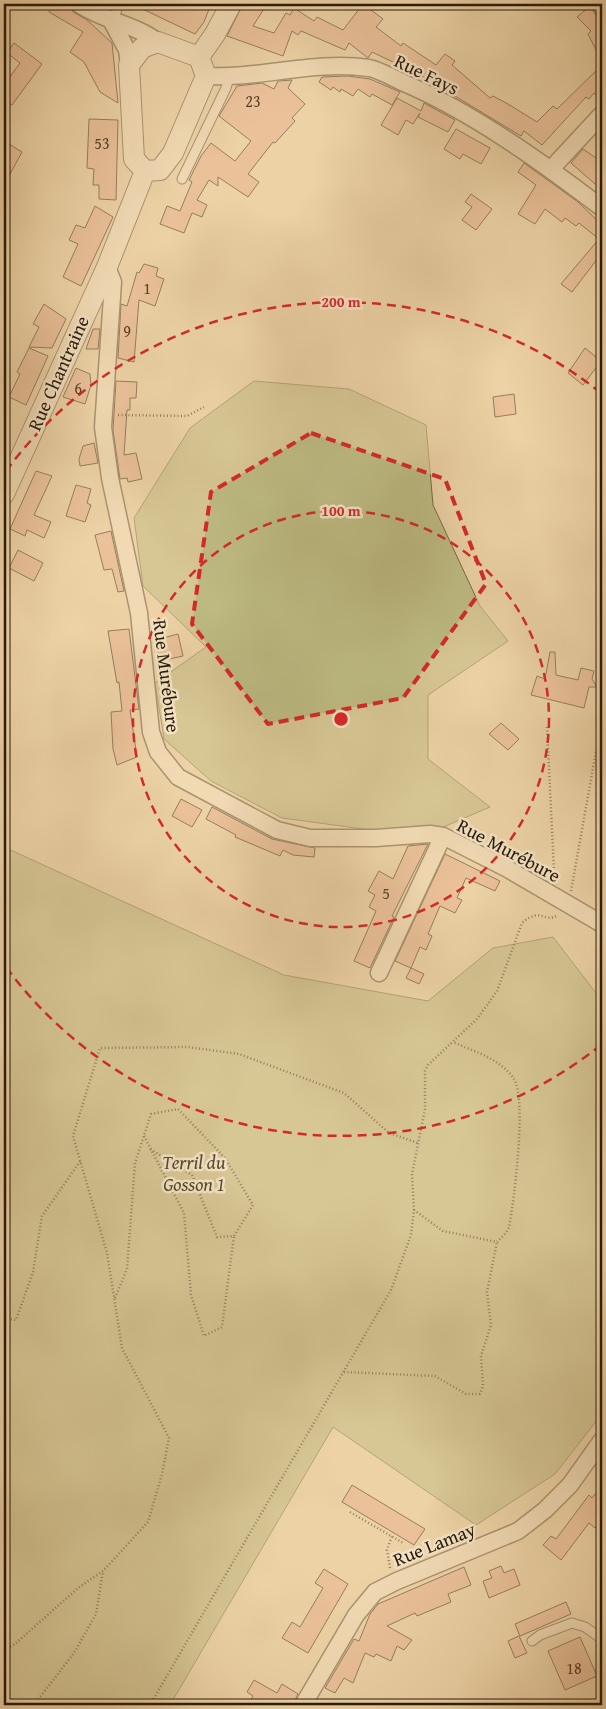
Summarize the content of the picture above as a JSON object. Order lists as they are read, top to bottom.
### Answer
{
  "streets": {
    "street": [
      "Rue Fays",
      "Rue Chantraine",
      "Rue Murébure",
      "Rue Lamay"
    ]
  },
  "crossings": [
    ["Rue Chantraine", "Rue Murébure"]
  ],
  "parks": ["Terril du Gosson 1"],
  "house_numbers": [
    "23",
    "53",
    "1",
    "9",
    "6",
    "5",
    "18"
  ],
  "rings": ["200 m", "100 m"]
}
